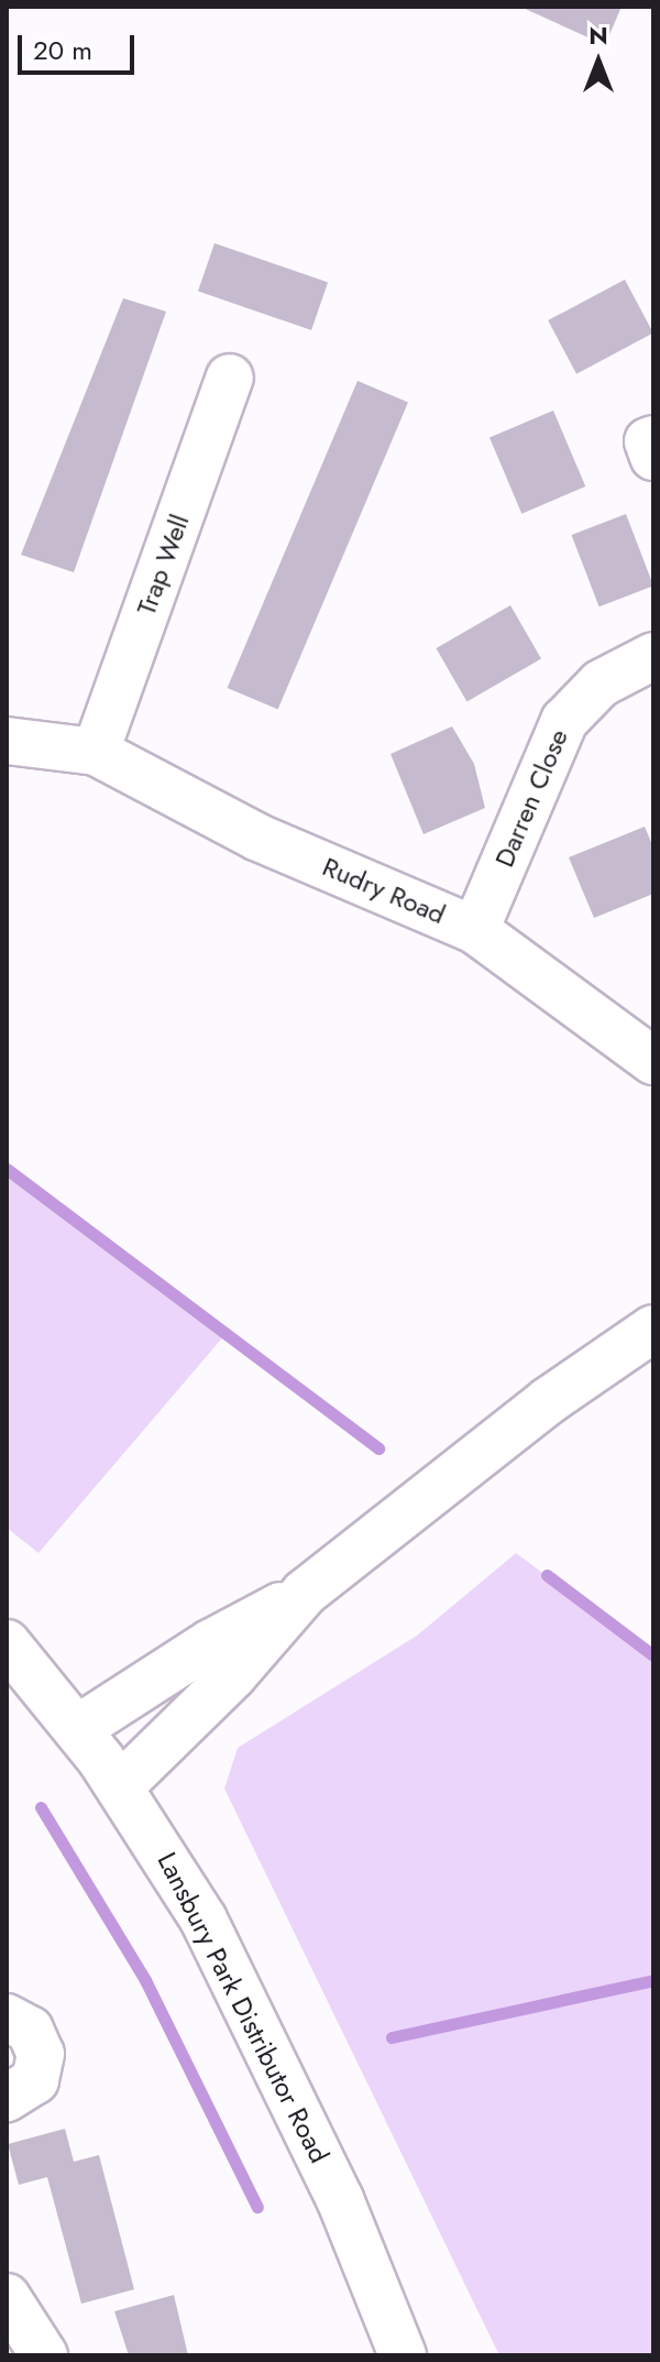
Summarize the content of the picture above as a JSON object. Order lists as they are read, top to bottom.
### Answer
{
  "streets": {
    "street": [
      "Trap Well",
      "Darren Close",
      "Rudry Road",
      "Lansbury Park Distributor Road"
    ]
  },
  "crossings": [
    ["Trap Well", "Rudry Road"],
    ["Darren Close", "Rudry Road"]
  ],
  "scale_bar": "20 m",
  "north": "top"
}
